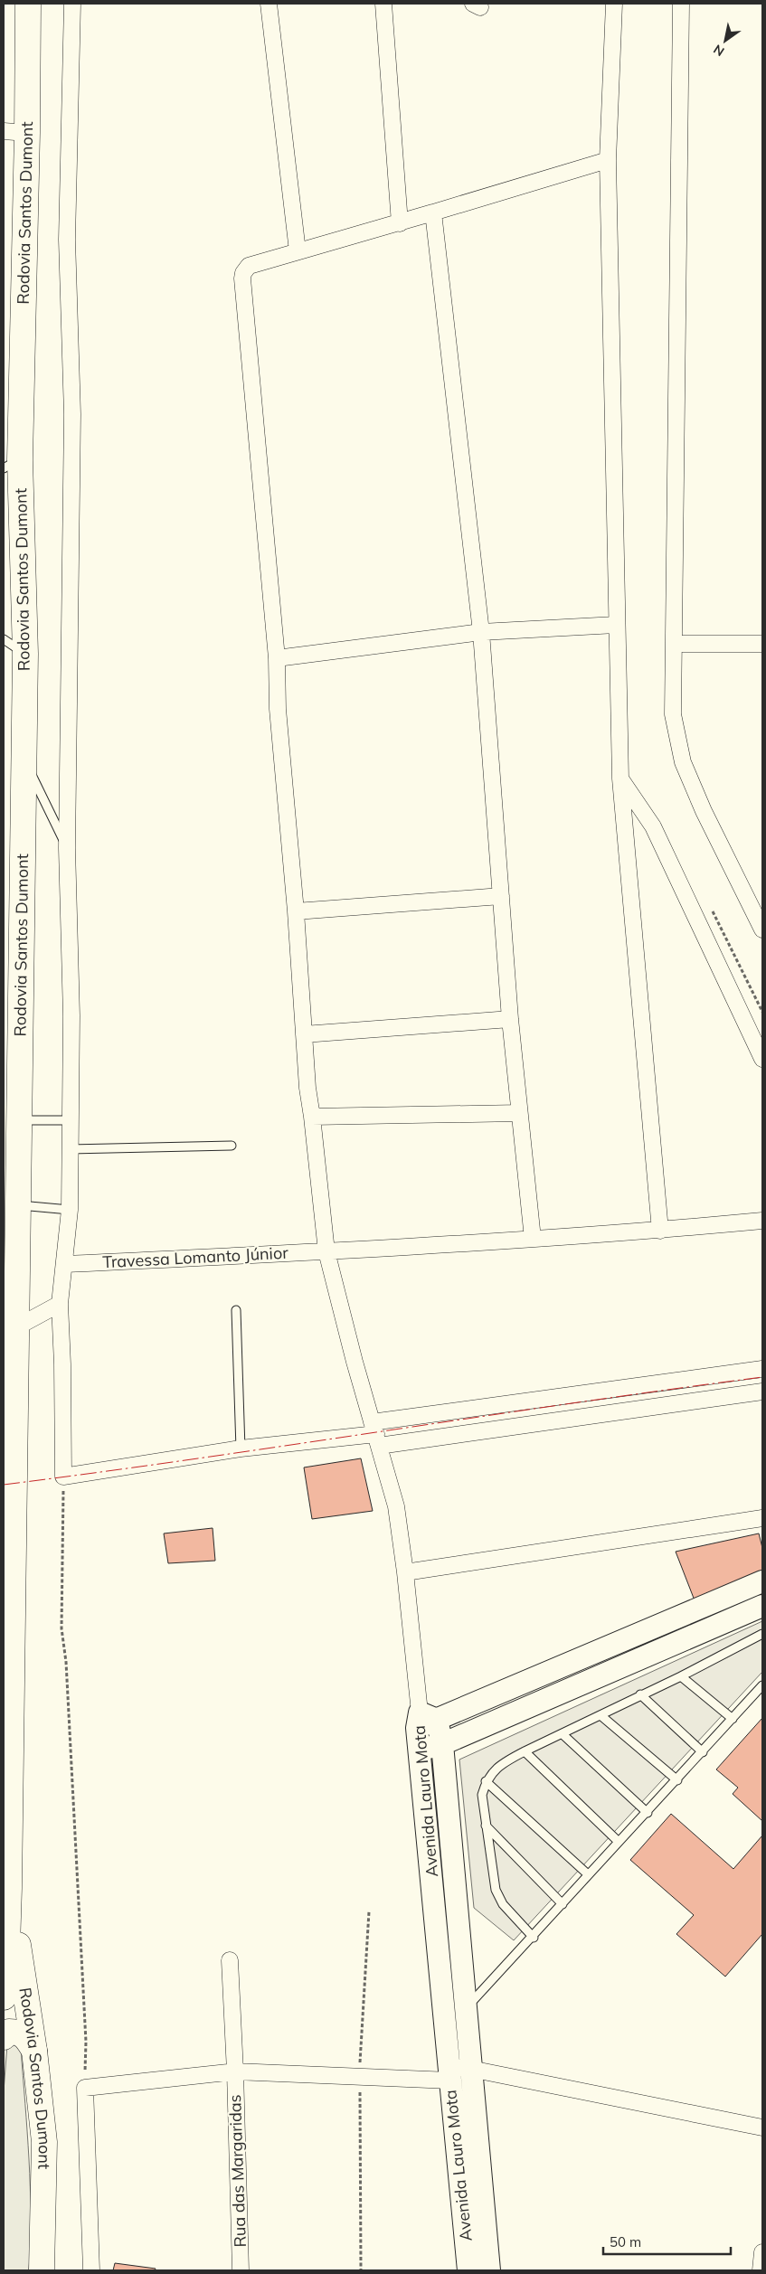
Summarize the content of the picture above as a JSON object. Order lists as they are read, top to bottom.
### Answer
{
  "streets": {
    "highway": ["Rodovia Santos Dumont"],
    "street": ["Travessa Lomanto Júnior", "Avenida Lauro Mota", "Rua das Margaridas"]
  },
  "scale_bar": "50 m",
  "north": "bottom left"
}
